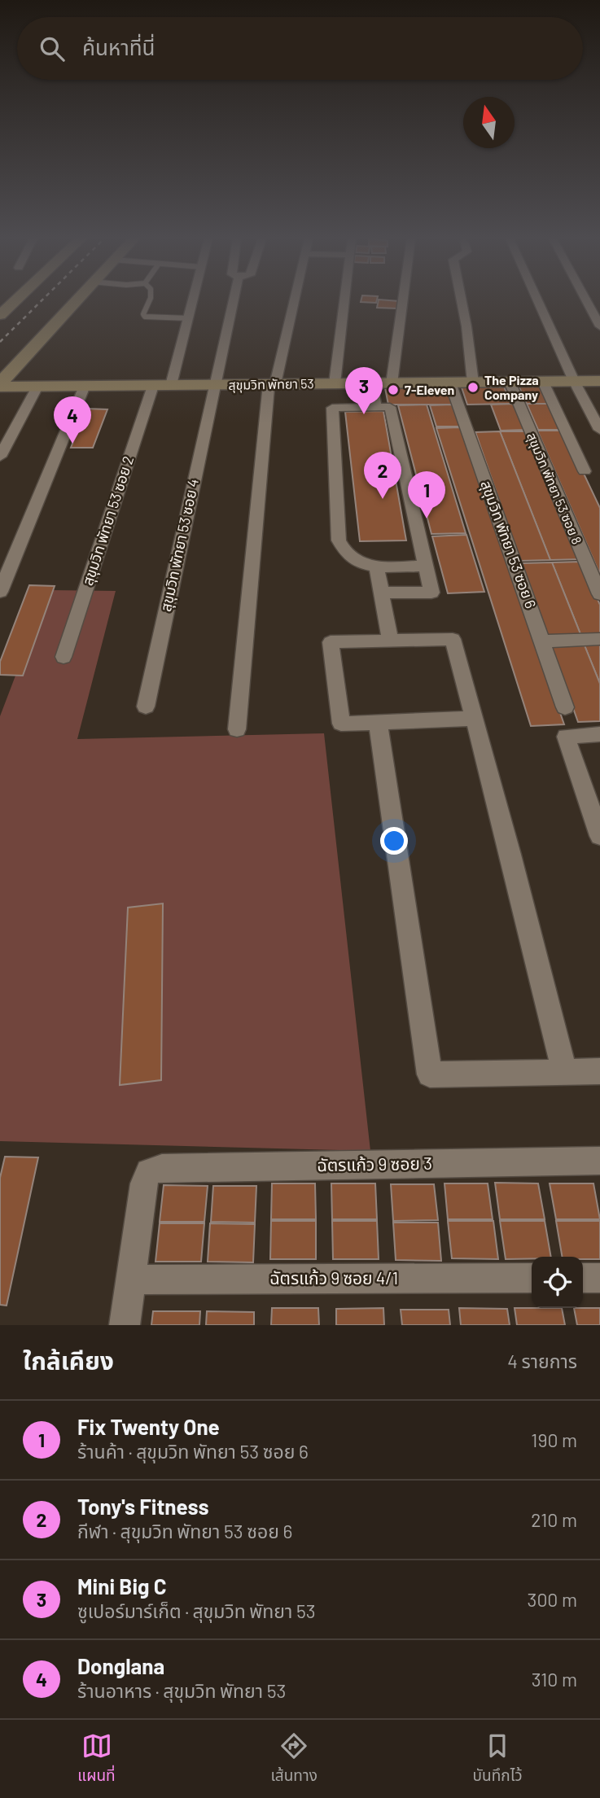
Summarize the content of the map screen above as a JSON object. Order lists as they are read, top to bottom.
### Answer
{
  "streets": {
    "street": [
      "สุขุมวิท พัทยา 53",
      "สุขุมวิท พัทยา 53 ซอย 8",
      "สุขุมวิท พัทยา 53 ซอย 2",
      "สุขุมวิท พัทยา 53 ซอย 6",
      "สุขุมวิท พัทยา 53 ซอย 4",
      "ฉัตรแก้ว 9 ซอย 3",
      "ฉัตรแก้ว 9 ซอย 4/1"
    ]
  },
  "crossings": [
    ["สุขุมวิท พัทยา 53", "สุขุมวิท พัทยา 53 ซอย 8"],
    ["สุขุมวิท พัทยา 53", "สุขุมวิท พัทยา 53 ซอย 2"],
    ["สุขุมวิท พัทยา 53", "สุขุมวิท พัทยา 53 ซอย 6"],
    ["สุขุมวิท พัทยา 53", "สุขุมวิท พัทยา 53 ซอย 4"],
    ["ฉัตรแก้ว 9 ซอย 3", "ฉัตรแก้ว 9 ซอย 4/1"]
  ],
  "places": ["The Pizza Company", "7-Eleven"],
  "north": "top",
  "page": {
    "search": "ค้นหาที่นี่",
    "pins": [
      "3",
      "4",
      "2",
      "1"
    ],
    "heading": ["ใกล้เคียง", "4 รายการ"],
    "list": [
      {
        "mark": "1",
        "name": "Fix Twenty One",
        "note": "ร้านค้า · สุขุมวิท พัทยา 53 ซอย 6",
        "value": "190 m"
      },
      {
        "mark": "2",
        "name": "Tony's Fitness",
        "note": "กีฬา · สุขุมวิท พัทยา 53 ซอย 6",
        "value": "210 m"
      },
      {
        "mark": "3",
        "name": "Mini Big C",
        "note": "ซูเปอร์มาร์เก็ต · สุขุมวิท พัทยา 53",
        "value": "300 m"
      },
      {
        "mark": "4",
        "name": "Donglana",
        "note": "ร้านอาหาร · สุขุมวิท พัทยา 53",
        "value": "310 m"
      }
    ],
    "nav": ["แผนที่", "เส้นทาง", "บันทึกไว้"]
  }
}
